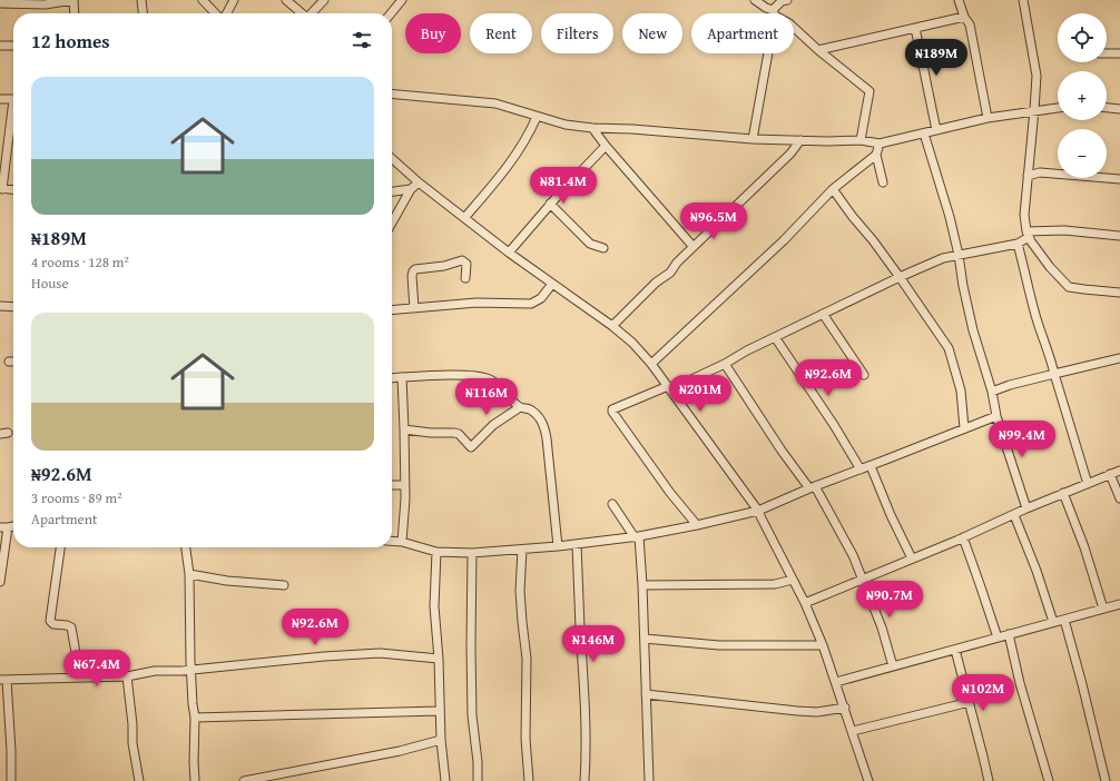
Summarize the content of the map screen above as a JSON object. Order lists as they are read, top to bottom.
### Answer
{
  "page": {
    "map_buttons": ["+", "−"],
    "chip": [
      "Buy",
      "Rent",
      "Filters",
      "New",
      "Apartment"
    ],
    "heading": "12 homes",
    "price": [
      "₦189M",
      "₦81.4M",
      "₦96.5M",
      "₦92.6M",
      "₦201M",
      "₦116M",
      "₦99.4M",
      "₦90.7M",
      "₦92.6M",
      "₦146M",
      "₦67.4M",
      "₦102M"
    ],
    "list": [
      {
        "name": "₦189M",
        "note": "4 rooms · 128 m² · House"
      },
      {
        "name": "₦92.6M",
        "note": "3 rooms · 89 m² · Apartment"
      }
    ]
  }
}
